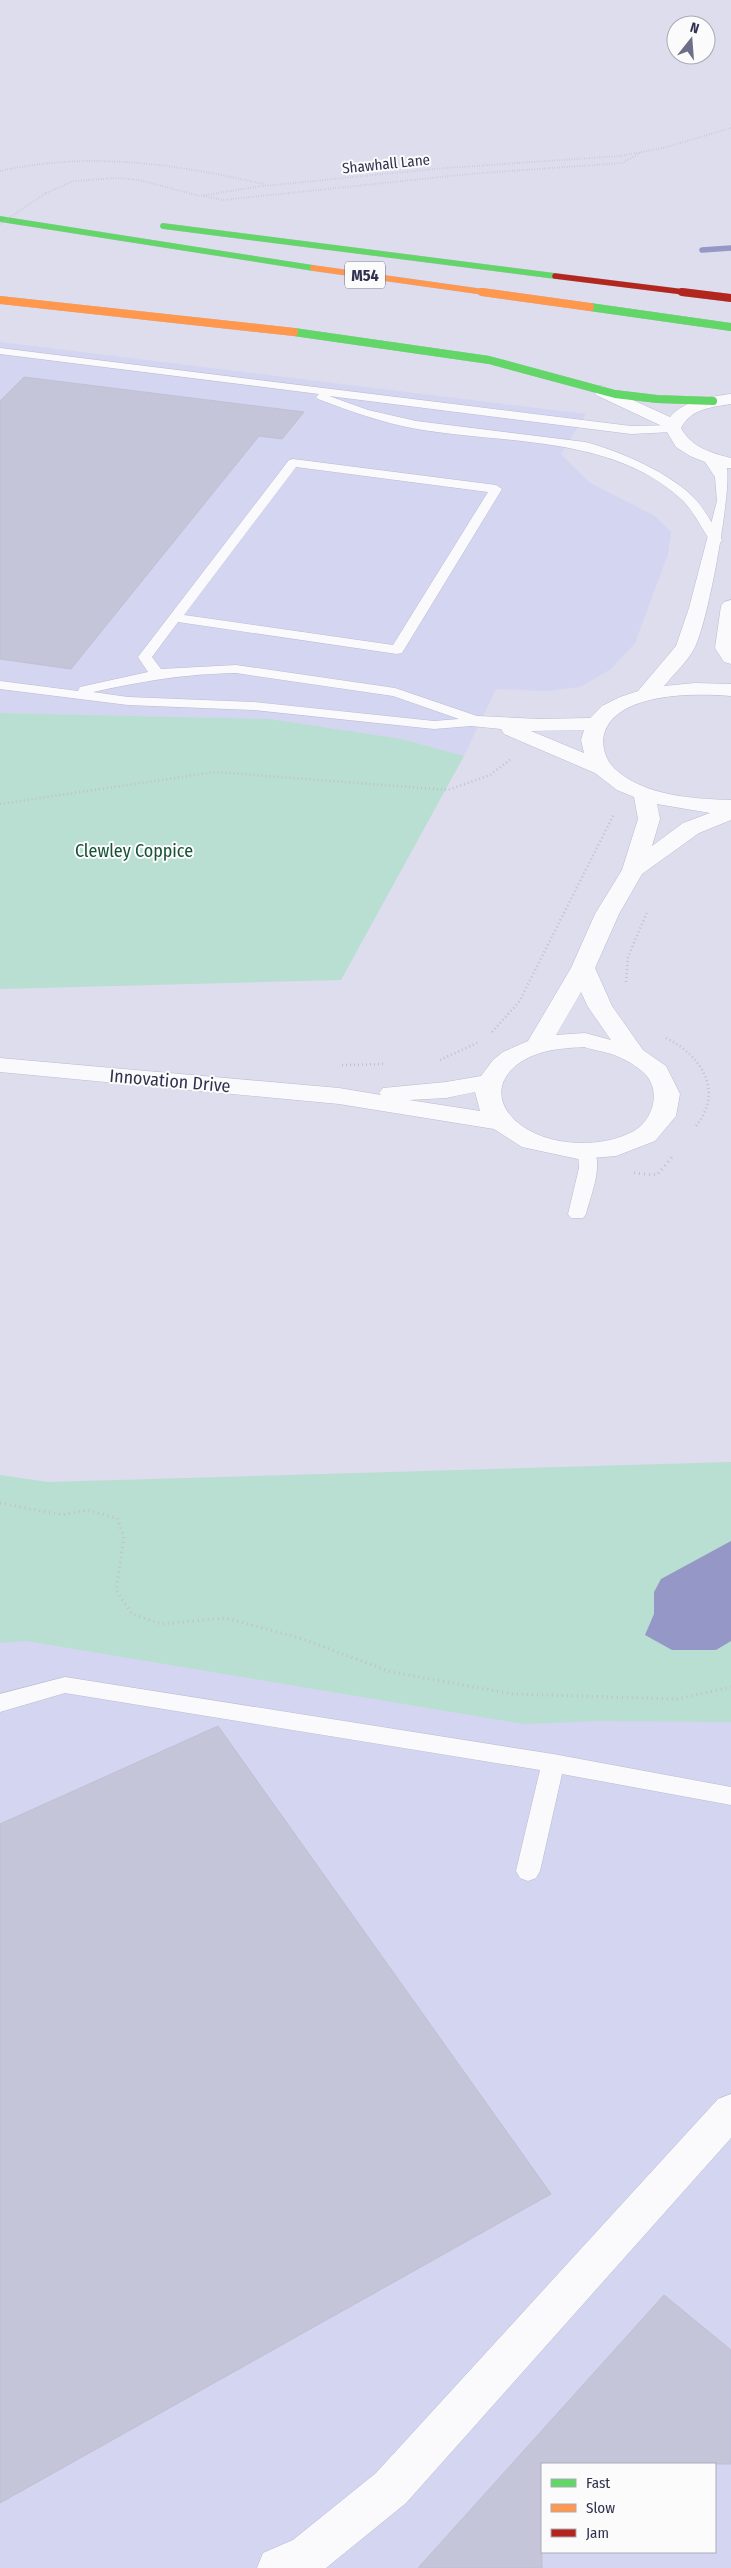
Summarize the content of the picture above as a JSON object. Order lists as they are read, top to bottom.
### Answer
{
  "streets": {
    "main road": ["M54"],
    "street": ["Innovation Drive"],
    "path": ["Shawhall Lane"]
  },
  "parks": ["Clewley Coppice"],
  "legend": ["Fast", "Slow", "Jam"],
  "north": "top"
}
